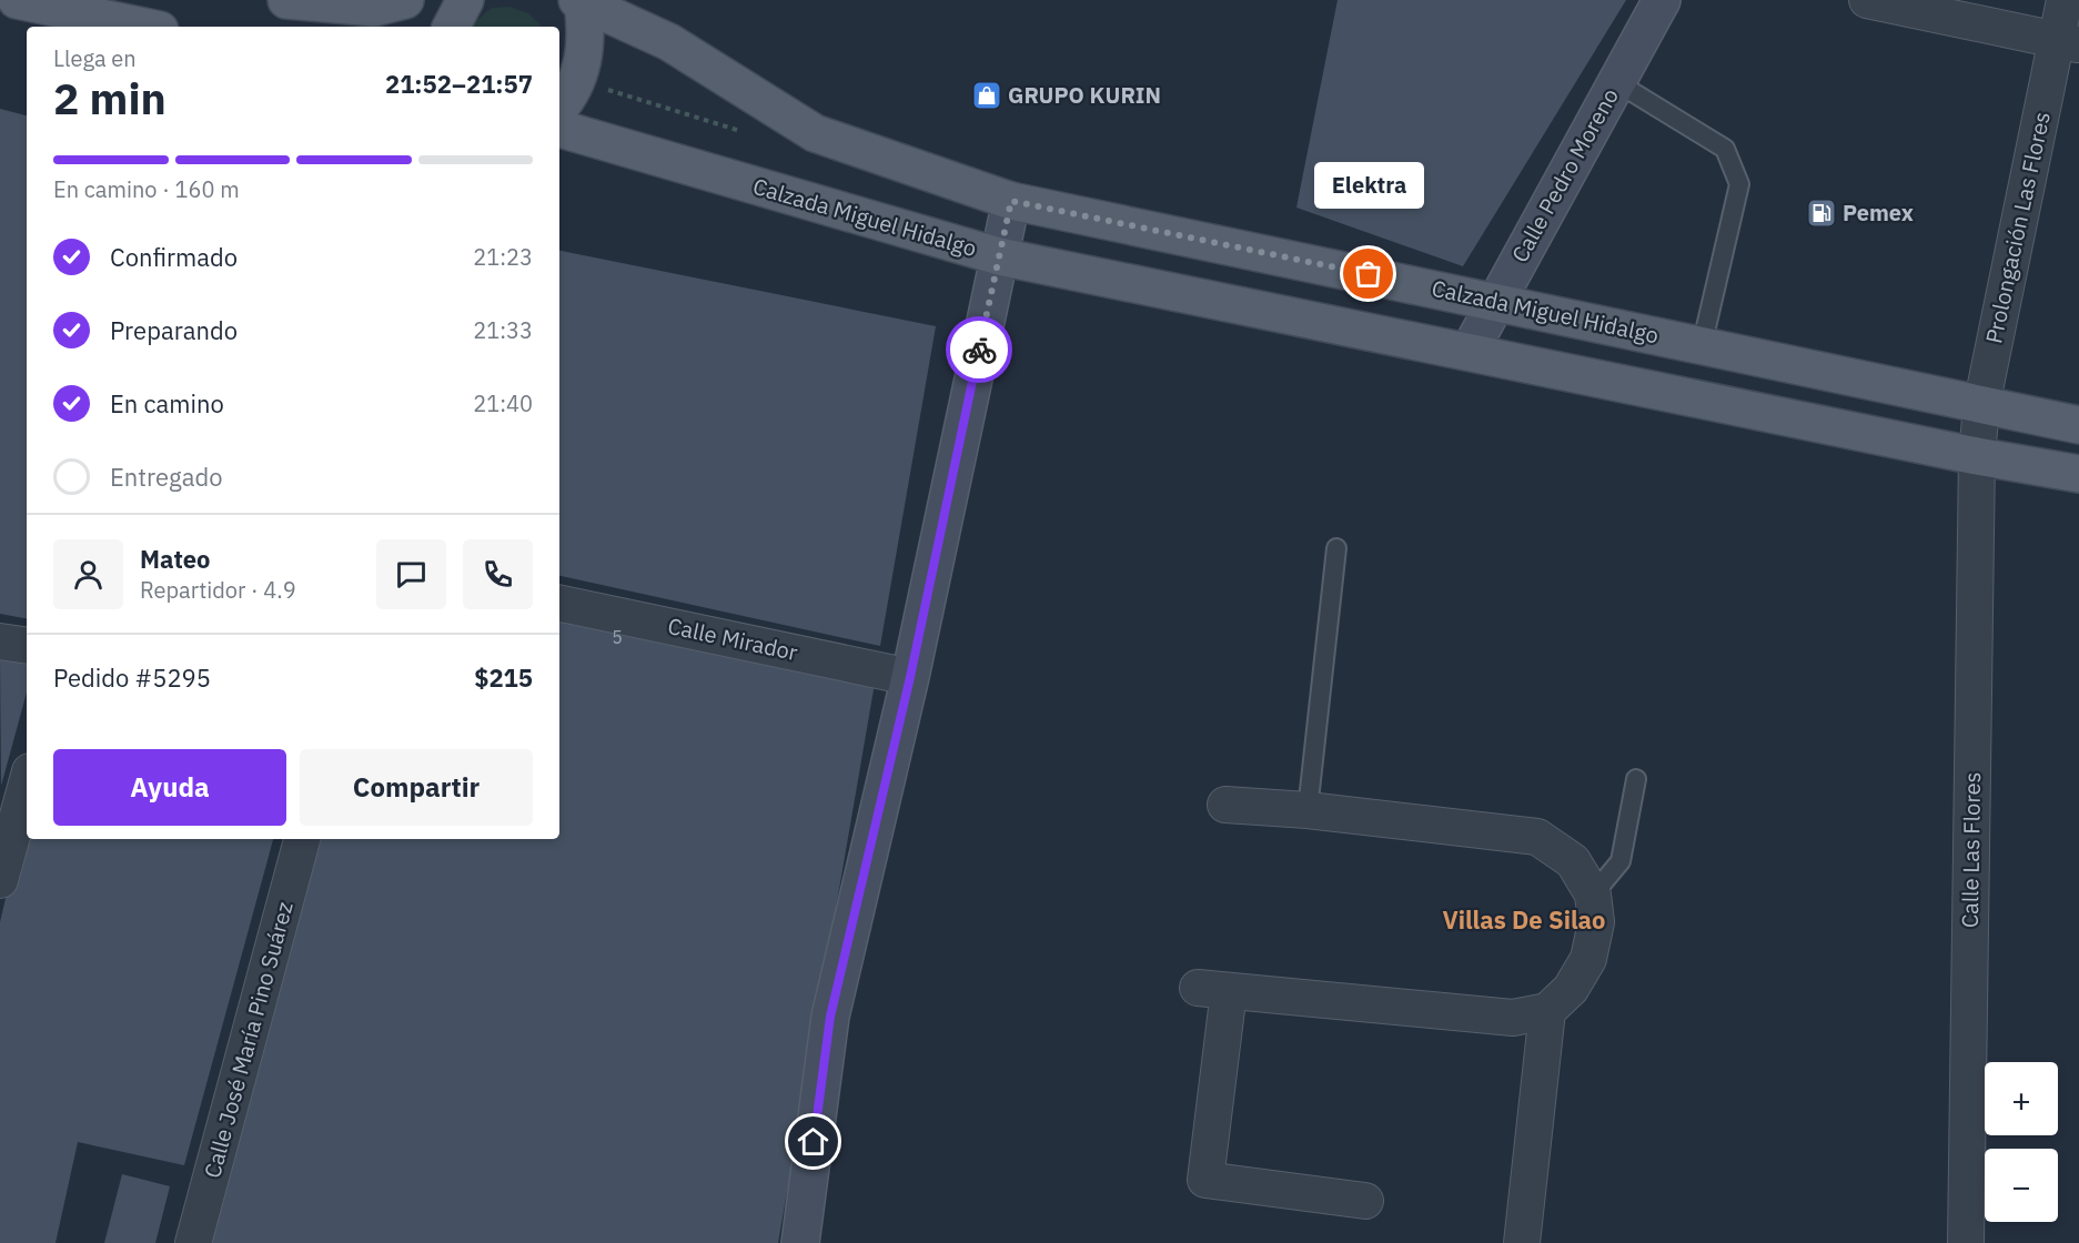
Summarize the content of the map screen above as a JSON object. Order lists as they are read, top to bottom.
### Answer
{
  "streets": {
    "main road": ["Calzada Miguel Hidalgo"],
    "street": [
      "Calle Pedro Moreno",
      "Prolongación Las Flores",
      "Calle Mirador",
      "Calle Las Flores",
      "Calle José María Pino Suárez"
    ]
  },
  "crossings": [
    ["Calle Pedro Moreno", "Calzada Miguel Hidalgo"],
    ["Calzada Miguel Hidalgo", "Prolongación Las Flores"],
    ["Calzada Miguel Hidalgo", "Calle Las Flores"],
    ["Prolongación Las Flores", "Calle Las Flores"]
  ],
  "districts": ["Villas De Silao"],
  "places": {
    "shop": ["GRUPO KURIN"],
    "fuel station": ["Pemex"],
    "other": ["Elektra"]
  },
  "house_numbers": ["5"],
  "page": {
    "heading": ["2 min", "Llega en", "21:52–21:57"],
    "panel": [
      "Mateo",
      "Repartidor · 4.9",
      "Pedido #5295",
      "$215"
    ],
    "bar": "En camino · 160 m",
    "bubble": "Elektra",
    "list": [
      ["Confirmado", "21:23"],
      ["Preparando", "21:33"],
      ["En camino", "21:40"],
      "Entregado"
    ],
    "buttons": ["Ayuda", "Compartir"],
    "map_buttons": ["+", "−"]
  }
}
